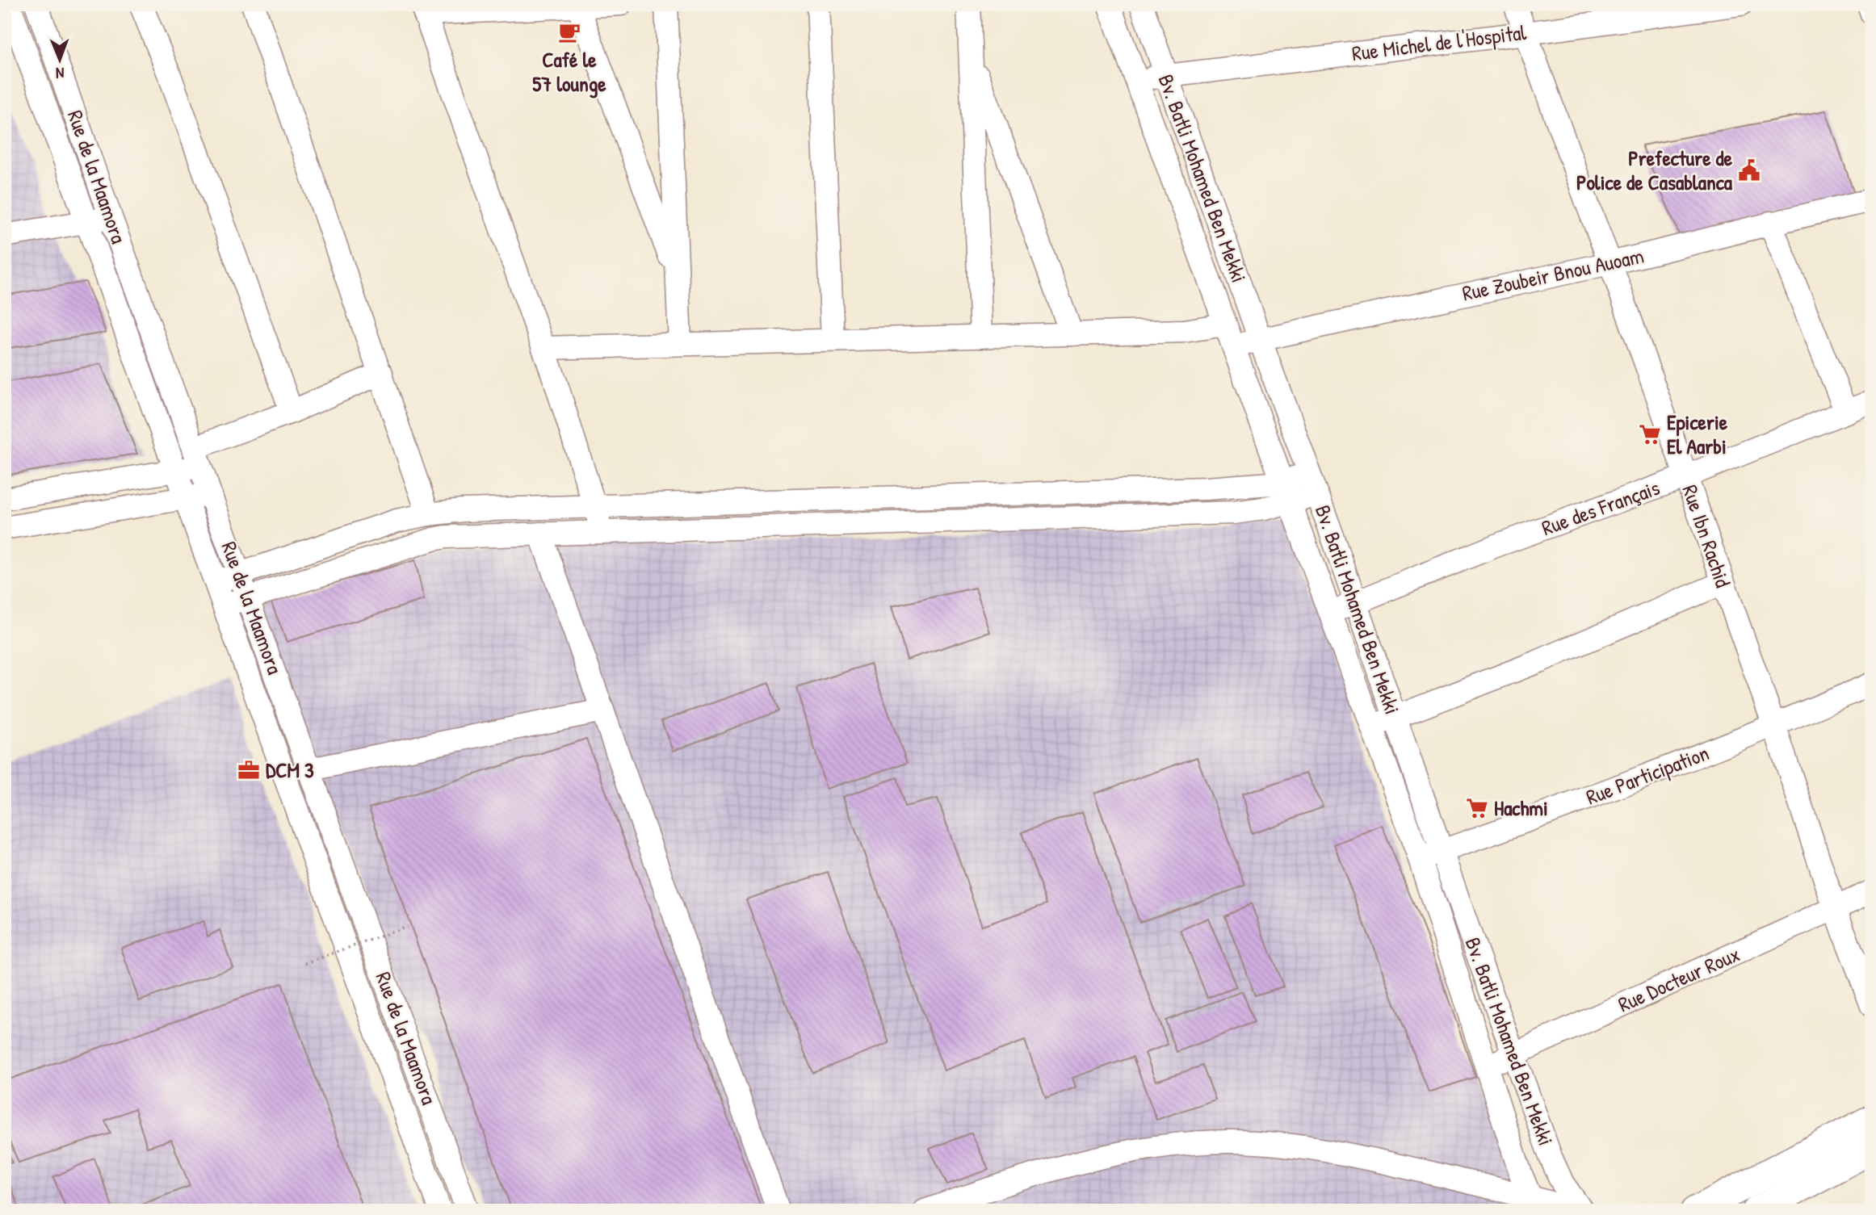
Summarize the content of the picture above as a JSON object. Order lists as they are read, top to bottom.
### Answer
{
  "streets": {
    "street": [
      "Rue Michel de l'Hospital",
      "Rue de la Maamora",
      "Bv. Batli Mohamed Ben Mekki",
      "Rue Zoubeir Bnou Auoam",
      "Rue des Français",
      "Rue Ibn Rachid",
      "Rue Participation",
      "Rue Docteur Roux"
    ]
  },
  "crossings": [
    ["Rue Michel de l'Hospital", "Bv. Batli Mohamed Ben Mekki"],
    ["Rue Michel de l'Hospital", "Rue Ibn Rachid"],
    ["Bv. Batli Mohamed Ben Mekki", "Rue Zoubeir Bnou Auoam"],
    ["Bv. Batli Mohamed Ben Mekki", "Rue des Français"],
    ["Bv. Batli Mohamed Ben Mekki", "Rue Participation"],
    ["Bv. Batli Mohamed Ben Mekki", "Rue Docteur Roux"],
    ["Rue Zoubeir Bnou Auoam", "Rue Ibn Rachid"],
    ["Rue des Français", "Rue Ibn Rachid"],
    ["Rue Ibn Rachid", "Rue Participation"],
    ["Rue Ibn Rachid", "Rue Docteur Roux"]
  ],
  "places": {
    "cafe": ["Café le 57 lounge"],
    "public building": ["Prefecture de Police de Casablanca"],
    "supermarket": ["Epicerie El Aarbi", "Hachmi"],
    "office": ["DCM 3"]
  },
  "north": "bottom"
}
